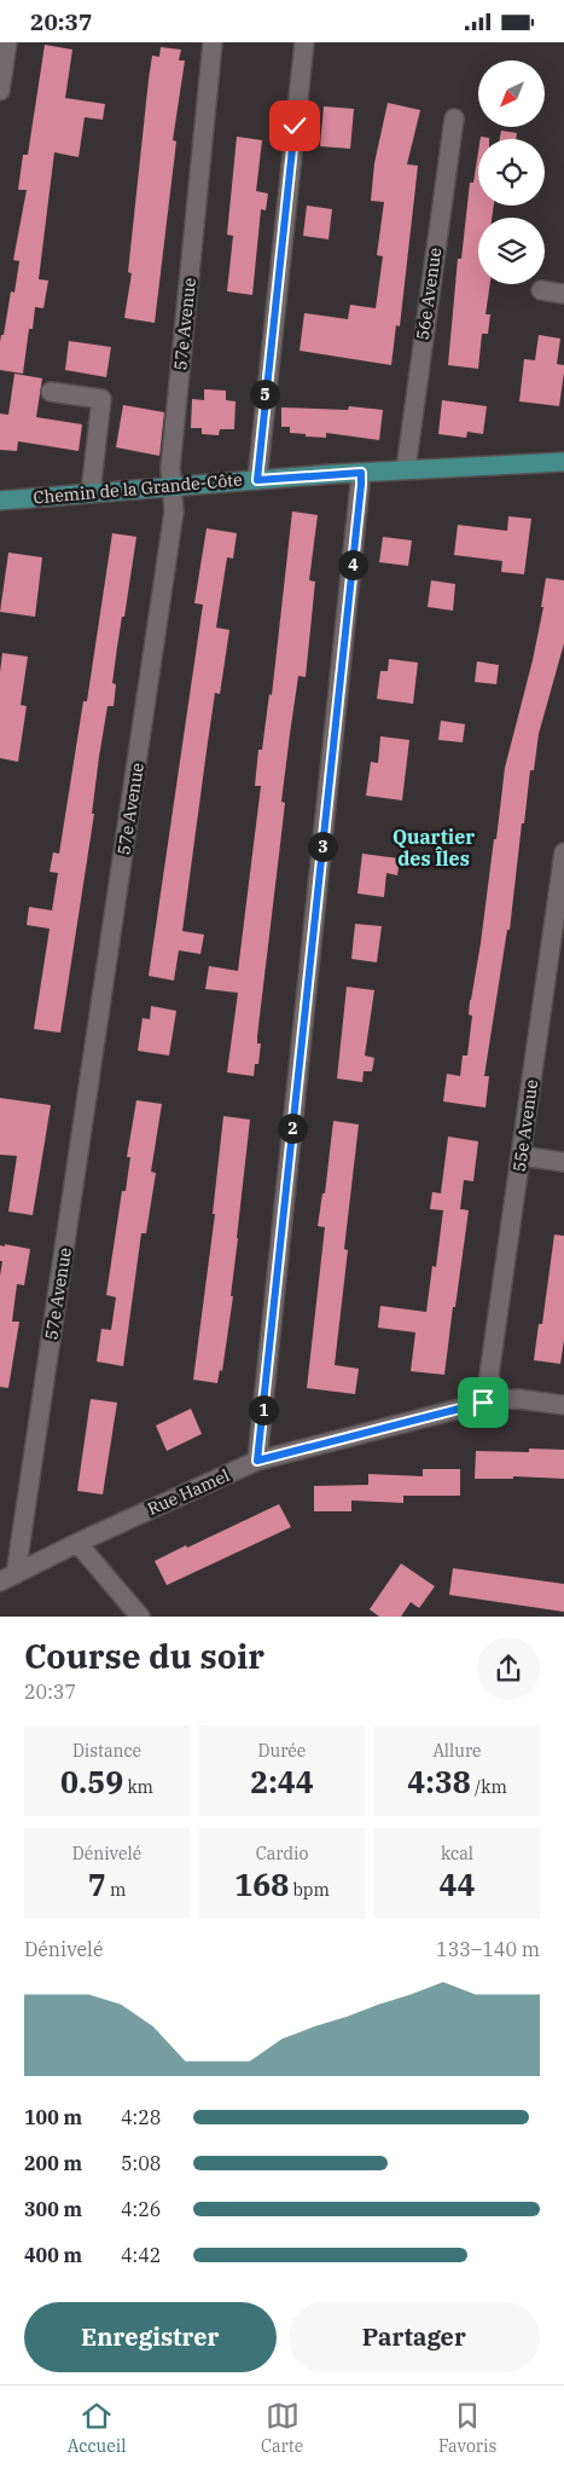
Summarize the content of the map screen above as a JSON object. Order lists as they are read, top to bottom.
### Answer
{
  "streets": {
    "main road": ["Chemin de la Grande-Côte"],
    "street": [
      "56e Avenue",
      "57e Avenue",
      "55e Avenue",
      "Rue Hamel"
    ]
  },
  "crossings": [
    ["56e Avenue", "Chemin de la Grande-Côte"],
    ["57e Avenue", "Chemin de la Grande-Côte"],
    ["57e Avenue", "Rue Hamel"],
    ["55e Avenue", "Rue Hamel"]
  ],
  "districts": ["Quartier des Îles"],
  "north": "bottom left",
  "page": {
    "status": "20:37",
    "pins": [
      "5",
      "4",
      "3",
      "2",
      "1"
    ],
    "heading": ["Course du soir", "20:37"],
    "stats": [
      ["Distance", "0.59 km"],
      ["Durée", "2:44"],
      ["Allure", "4:38 /km"],
      ["Dénivelé", "7 m"],
      ["Cardio", "168 bpm"],
      ["kcal", "44"]
    ],
    "chart": ["Dénivelé", "133–140 m"],
    "list": [
      {
        "name": "100 m",
        "note": "4:28"
      },
      {
        "name": "200 m",
        "note": "5:08"
      },
      {
        "name": "300 m",
        "note": "4:26"
      },
      {
        "name": "400 m",
        "note": "4:42"
      }
    ],
    "buttons": ["Enregistrer", "Partager"],
    "tabs": ["Accueil", "Carte", "Favoris"]
  }
}
